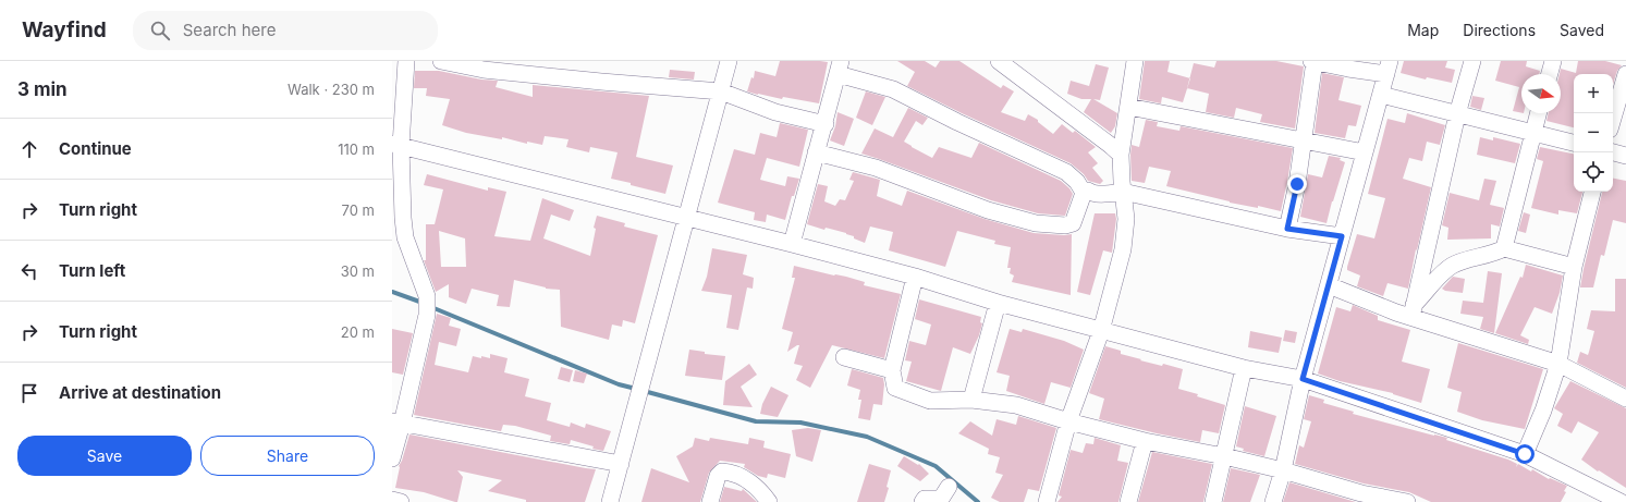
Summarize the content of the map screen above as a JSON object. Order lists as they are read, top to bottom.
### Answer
{
  "north": "right",
  "page": {
    "header": "Wayfind",
    "search": "Search here",
    "nav": ["Map", "Directions", "Saved"],
    "heading": ["3 min", "Walk · 230 m"],
    "map_buttons": ["+", "−"],
    "list": [
      ["Continue", "110 m"],
      ["Turn right", "70 m"],
      ["Turn left", "30 m"],
      ["Turn right", "20 m"],
      "Arrive at destination"
    ],
    "buttons": ["Save", "Share"]
  }
}
